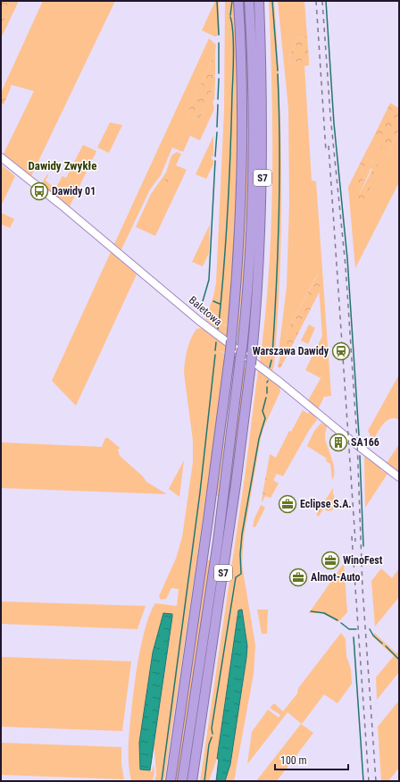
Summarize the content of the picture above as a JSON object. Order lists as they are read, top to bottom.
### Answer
{
  "streets": {
    "highway": ["S7"],
    "street": ["Baletowa"]
  },
  "districts": ["Dawidy Zwykłe"],
  "places": {
    "bus stop": ["Dawidy 01"],
    "station": ["Warszawa Dawidy"],
    "building": ["SA166"],
    "office": ["Eclipse S.A.", "WinoFest", "Almot-Auto"]
  },
  "scale_bar": "100 m"
}
